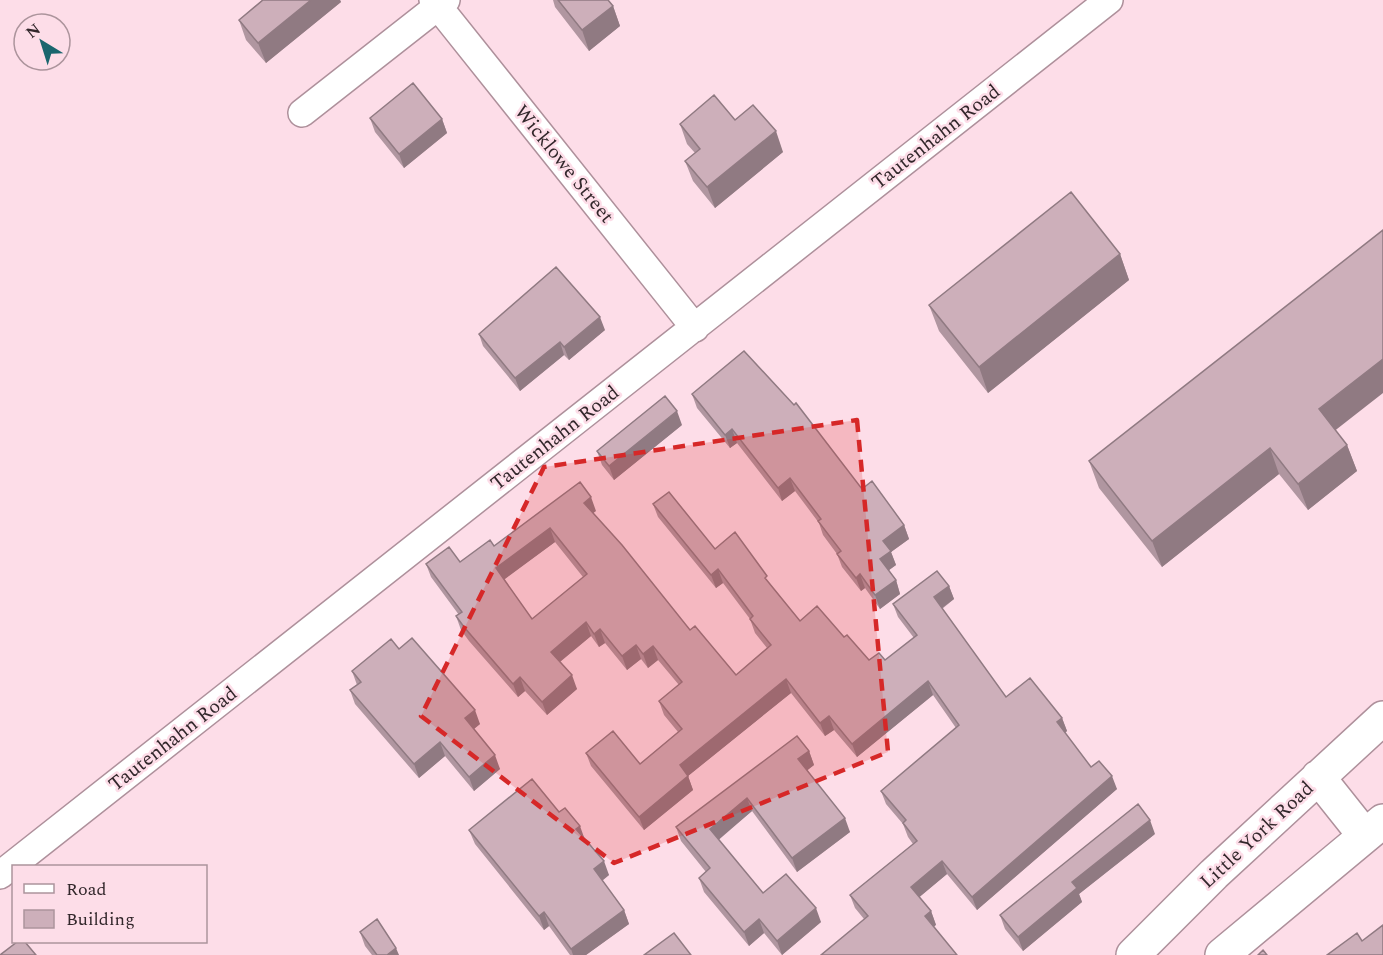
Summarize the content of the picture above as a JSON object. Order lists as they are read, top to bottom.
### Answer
{
  "streets": {
    "main road": ["Little York Road"],
    "street": ["Tautenhahn Road", "Wicklowe Street"]
  },
  "crossings": [
    ["Tautenhahn Road", "Wicklowe Street"]
  ],
  "legend": ["Road", "Building"],
  "north": "top left"
}
